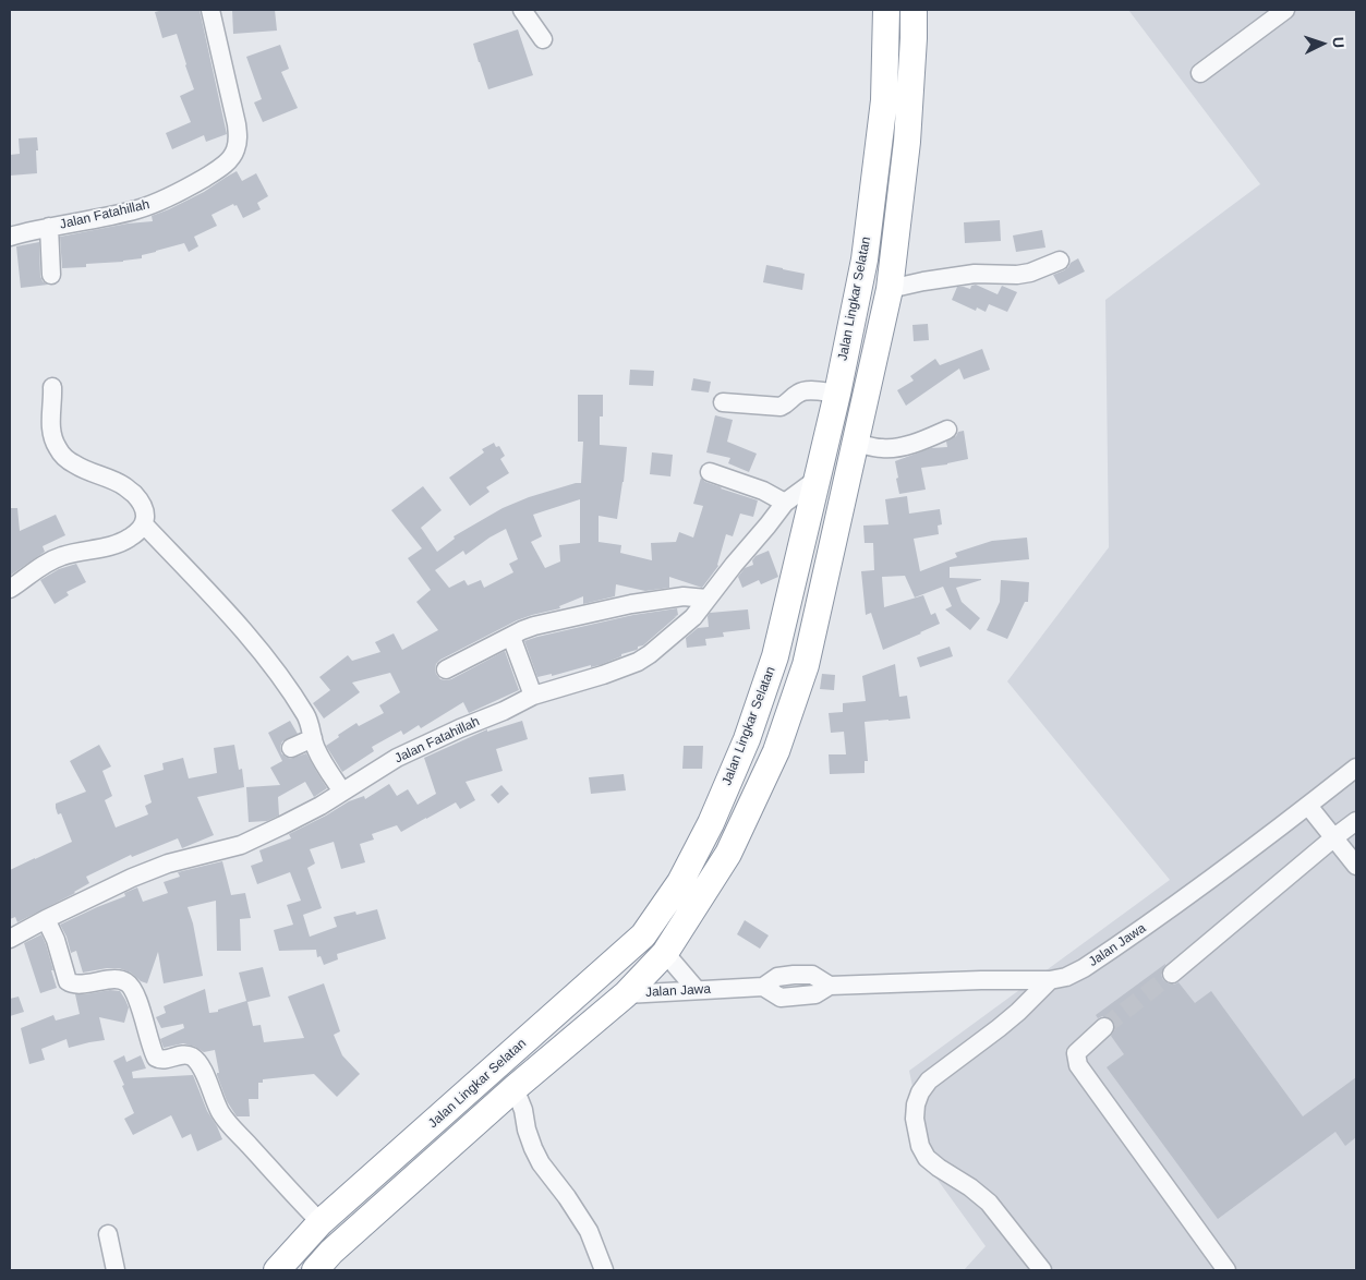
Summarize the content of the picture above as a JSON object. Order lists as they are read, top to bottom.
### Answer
{
  "streets": {
    "highway": ["Jalan Lingkar Selatan"],
    "street": ["Jalan Fatahillah", "Jalan Jawa"]
  },
  "crossings": [
    ["Jalan Fatahillah", "Jalan Lingkar Selatan"],
    ["Jalan Lingkar Selatan", "Jalan Jawa"]
  ],
  "north": "right"
}
